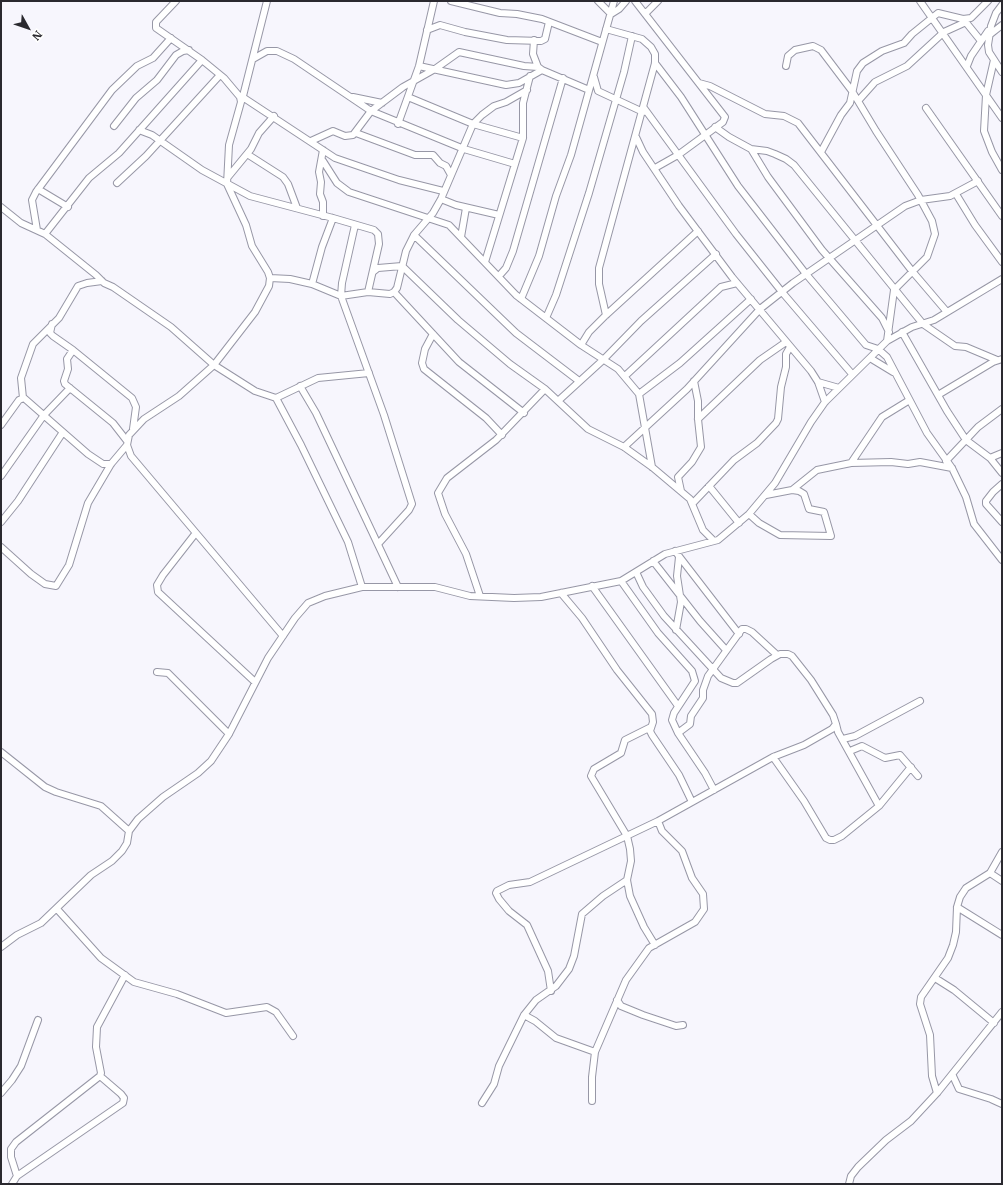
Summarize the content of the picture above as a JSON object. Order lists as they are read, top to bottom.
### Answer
{
  "north": "bottom right"
}
